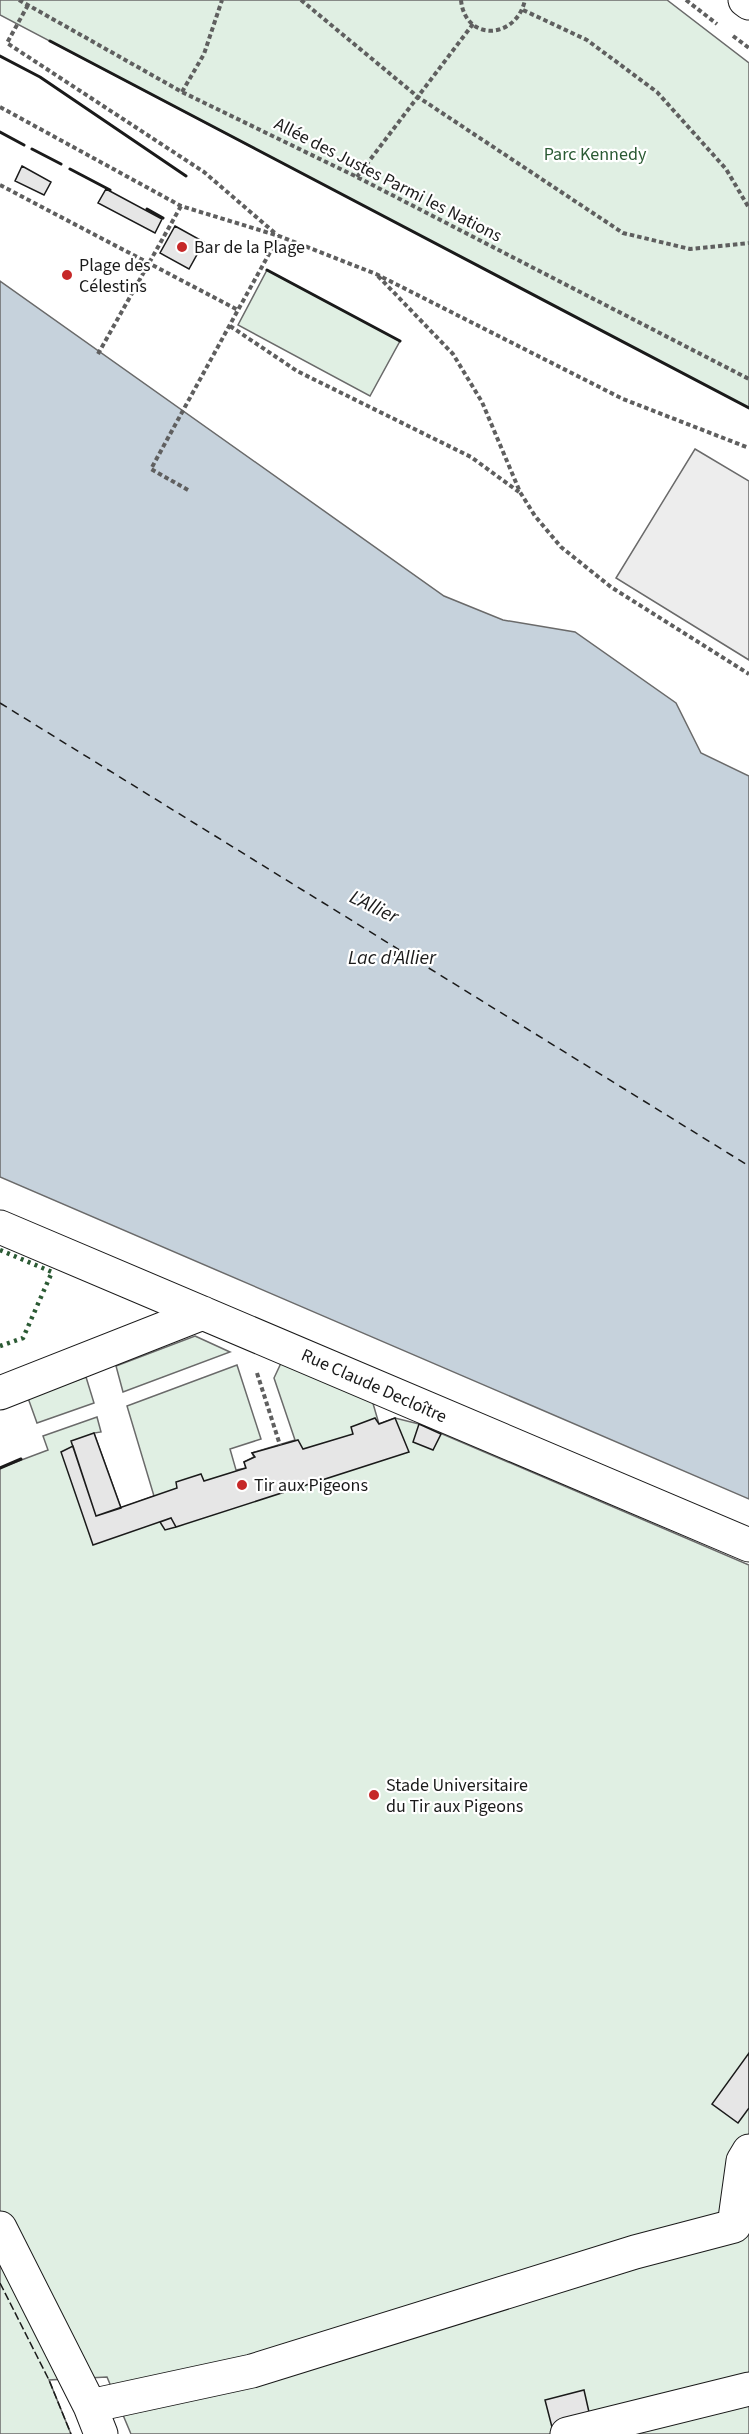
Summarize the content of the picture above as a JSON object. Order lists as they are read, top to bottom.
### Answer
{
  "streets": {
    "street": ["Rue Claude Decloître"],
    "path": ["Allée des Justes Parmi les Nations"]
  },
  "water": ["L'Allier", "Lac d'Allier"],
  "parks": ["Parc Kennedy"],
  "places": [
    "Bar de la Plage",
    "Plage des Célestins",
    "Tir aux Pigeons",
    "Stade Universitaire du Tir aux Pigeons"
  ]
}
